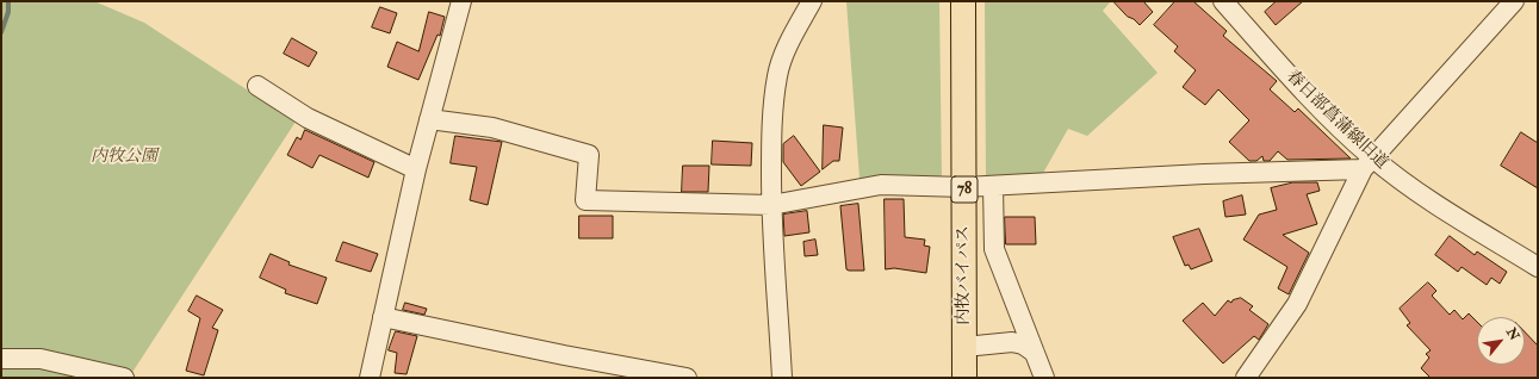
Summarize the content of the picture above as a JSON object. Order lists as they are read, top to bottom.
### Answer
{
  "streets": {
    "main road": ["78", "内牧バイパス"],
    "street": ["春日部菖蒲線旧道"]
  },
  "parks": ["内牧公園"],
  "north": "top right"
}
